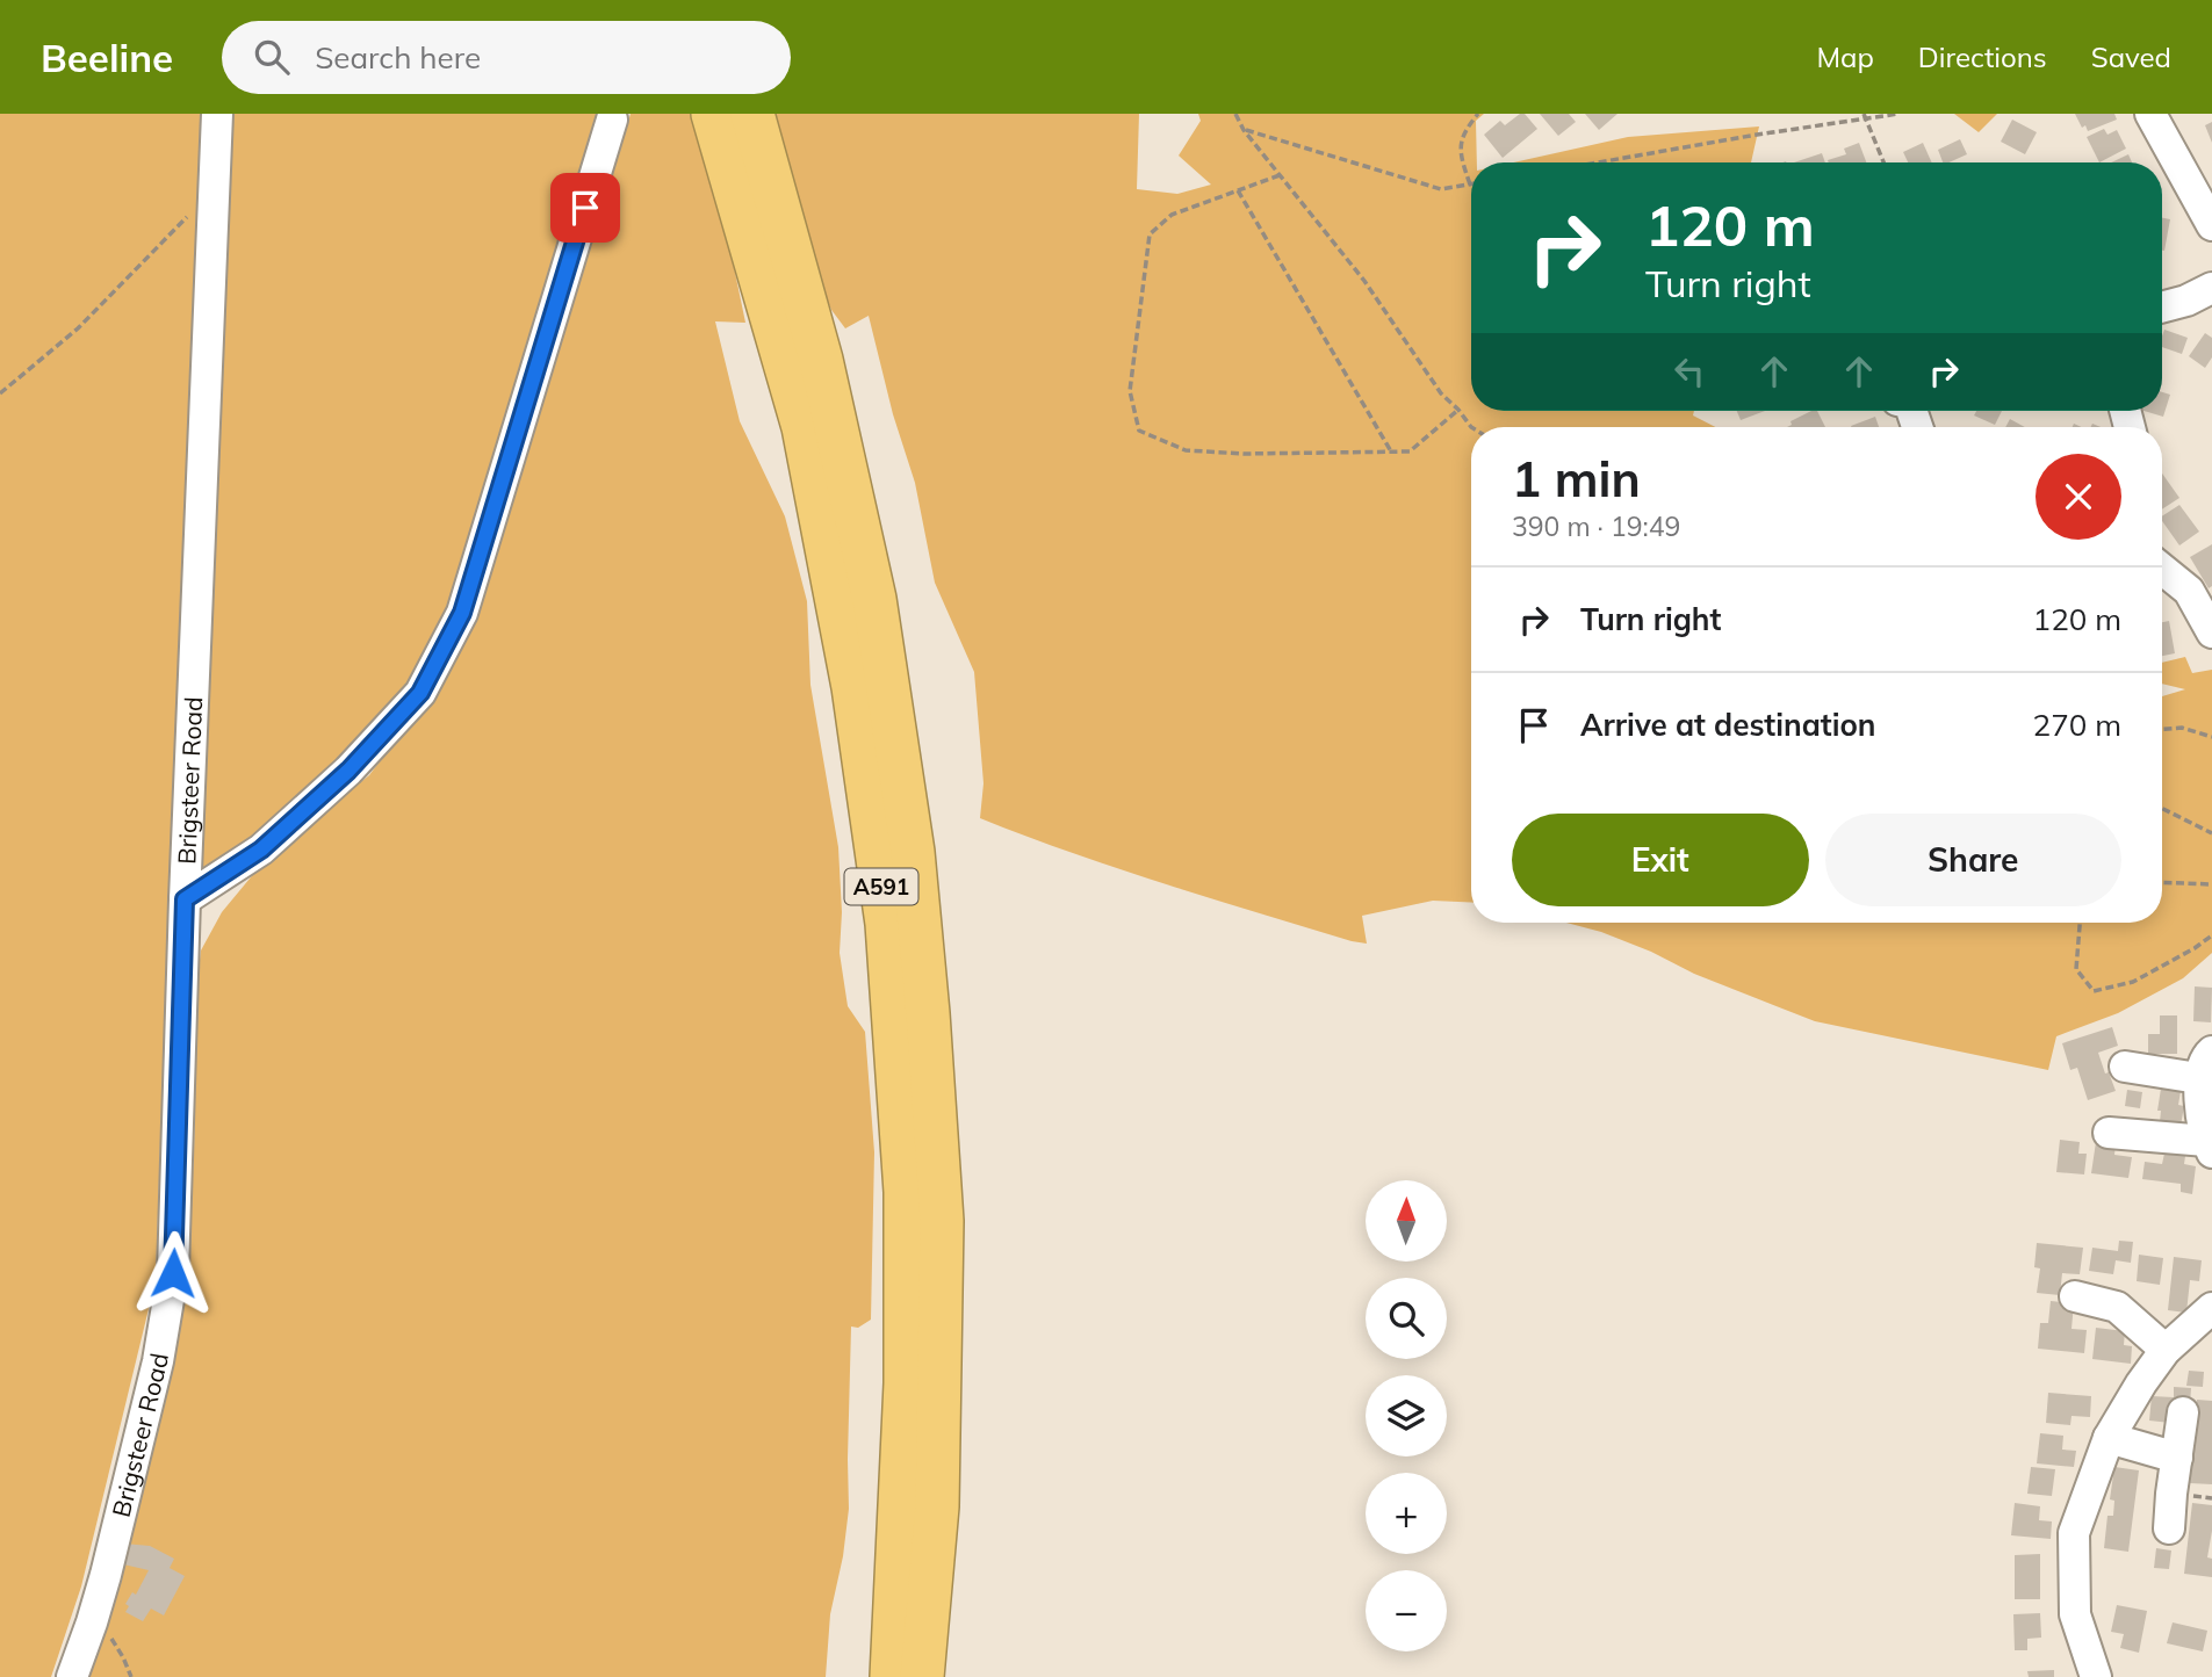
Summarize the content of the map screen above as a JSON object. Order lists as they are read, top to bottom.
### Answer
{
  "streets": {
    "highway": ["A591"],
    "street": ["Brigsteer Road"]
  },
  "north": "top",
  "page": {
    "header": "Beeline",
    "search": "Search here",
    "nav": ["Map", "Directions", "Saved"],
    "turn": ["120 m", "Turn right"],
    "heading": ["1 min", "390 m · 19:49"],
    "list": [
      {
        "name": "Turn right",
        "value": "120 m"
      },
      {
        "name": "Arrive at destination",
        "value": "270 m"
      }
    ],
    "buttons": ["Exit", "Share"],
    "map_buttons": ["+", "−"]
  }
}
